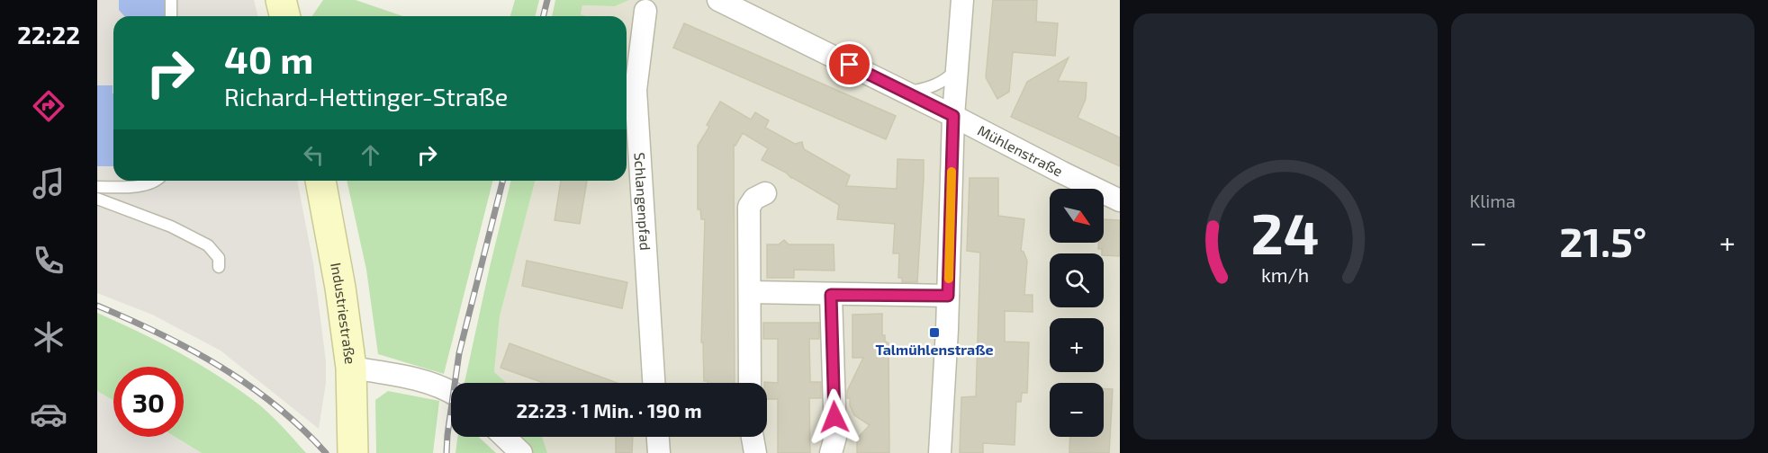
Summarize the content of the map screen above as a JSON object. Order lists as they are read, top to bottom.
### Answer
{
  "streets": {
    "main road": ["Industriestraße"],
    "street": ["Mühlenstraße", "Schlangenpfad"]
  },
  "places": {
    "transit": ["Talmühlenstraße"]
  },
  "north": "bottom right",
  "page": {
    "tabs": "22:22",
    "tile": "Klima",
    "turn": ["40 m", "Richard-Hettinger-Straße"],
    "map_buttons": ["+", "−"],
    "heat": ["−", "21.5°", "+"],
    "limit": "30",
    "trip": "22:23 · 1 Min. · 190 m",
    "gauge": ["24", "km/h"]
  }
}
